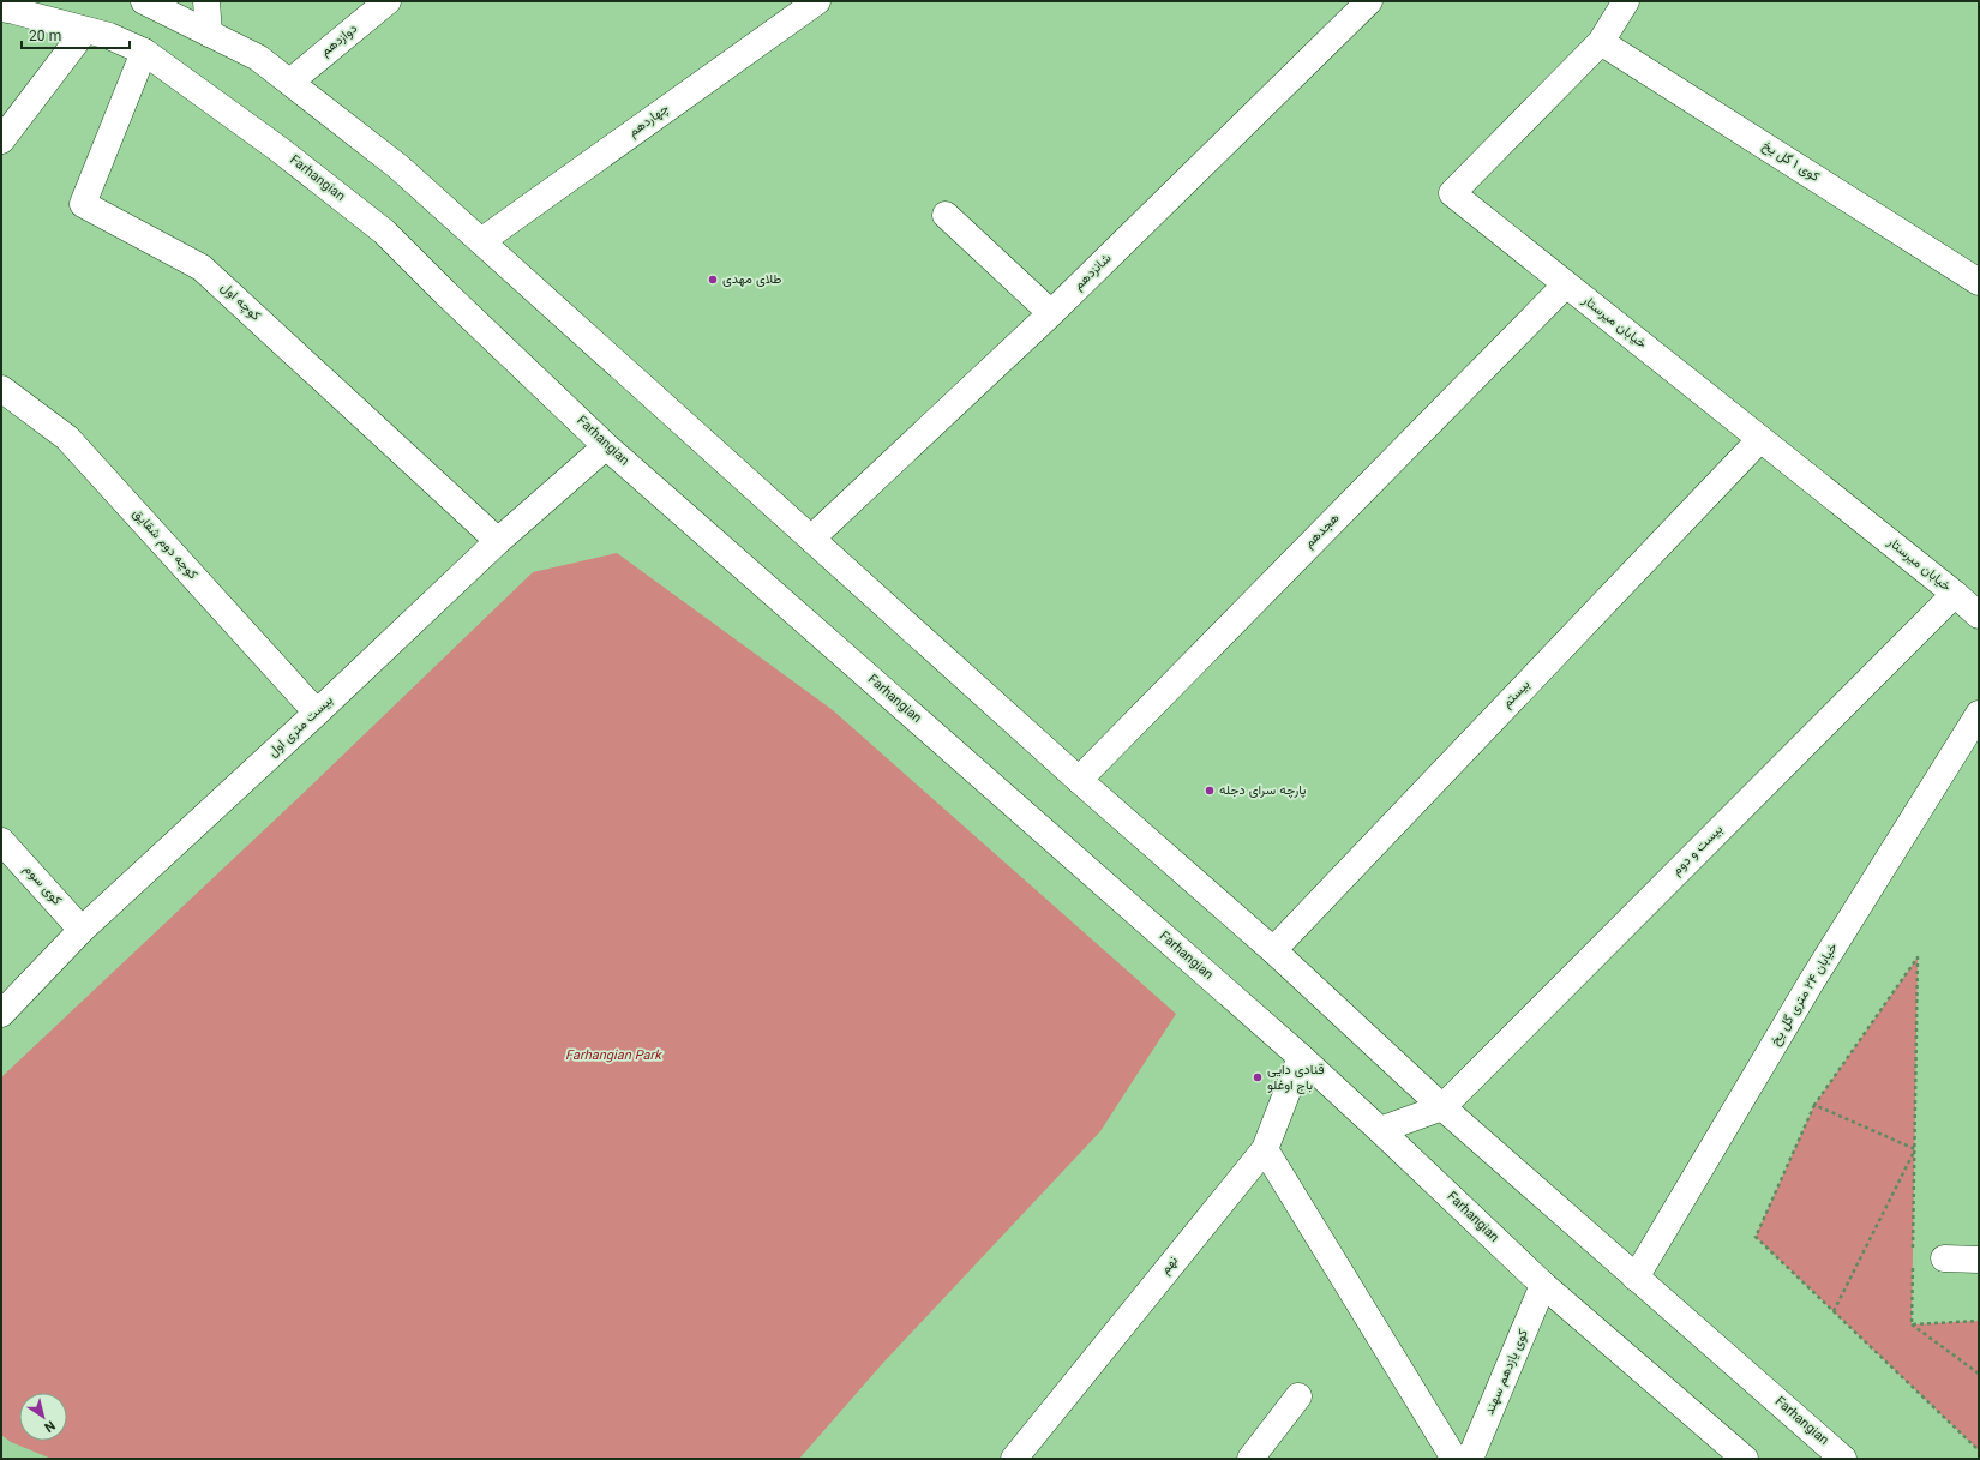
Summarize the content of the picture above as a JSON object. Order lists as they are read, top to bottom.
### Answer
{
  "streets": {
    "street": [
      "دوازدهم",
      "چهاردهم",
      "کوی ۱ گل یخ",
      "Farhangian",
      "شانزدهم",
      "کوچه اول",
      "خیابان میرستار",
      "هجدهم",
      "کوچه دوم شقایق",
      "بیستم",
      "بیست متری اول",
      "بیست و دوم",
      "کوی سوم",
      "خیابان ۲۴ متری گل یخ",
      "نهم",
      "کوی یازدهم سهند"
    ]
  },
  "crossings": [
    ["دوازدهم", "Farhangian"],
    ["چهاردهم", "Farhangian"],
    ["کوی ۱ گل یخ", "خیابان میرستار"],
    ["Farhangian", "شانزدهم"],
    ["Farhangian", "کوچه اول"],
    ["Farhangian", "هجدهم"],
    ["Farhangian", "بیستم"],
    ["Farhangian", "بیست متری اول"],
    ["Farhangian", "بیست و دوم"],
    ["Farhangian", "خیابان ۲۴ متری گل یخ"],
    ["Farhangian", "نهم"],
    ["Farhangian", "کوی یازدهم سهند"],
    ["کوچه اول", "بیست متری اول"],
    ["خیابان میرستار", "هجدهم"],
    ["خیابان میرستار", "بیستم"],
    ["خیابان میرستار", "بیست و دوم"],
    ["کوچه دوم شقایق", "بیست متری اول"],
    ["بیست متری اول", "کوی سوم"]
  ],
  "parks": ["Farhangian Park"],
  "places": ["طلای مهدی", "پارچه سرای دجله", "قنادی دایی باج اوغلو"],
  "scale_bar": "20 m",
  "north": "bottom right"
}
